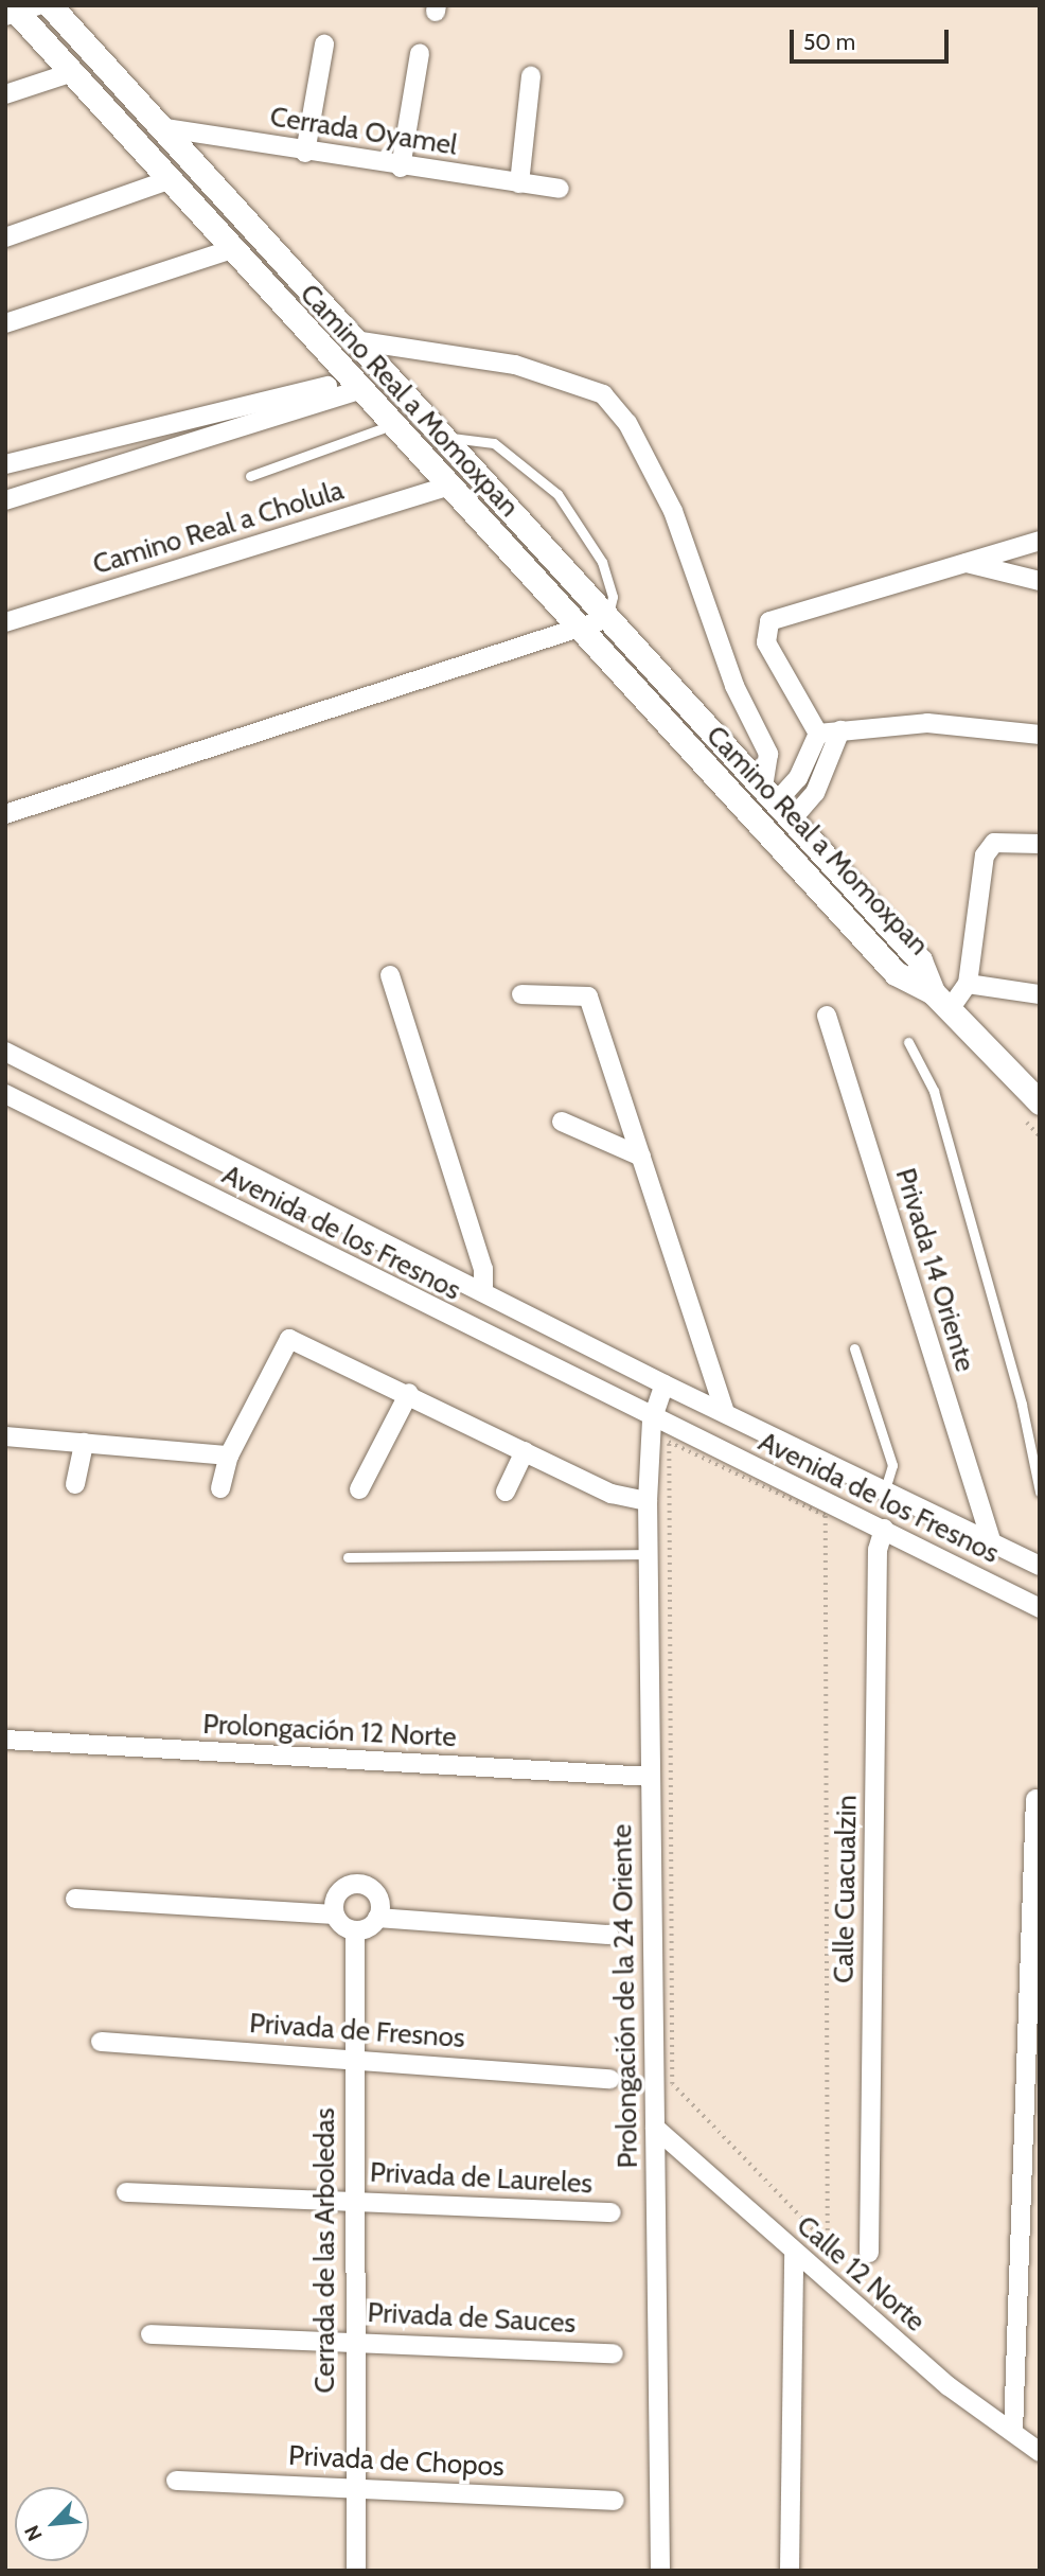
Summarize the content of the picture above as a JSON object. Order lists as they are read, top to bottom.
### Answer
{
  "streets": {
    "street": [
      "Cerrada Oyamel",
      "Camino Real a Momoxpan",
      "Camino Real a Cholula",
      "Avenida de los Fresnos",
      "Privada 14 Oriente",
      "Prolongación 12 Norte",
      "Calle Cuacualzin",
      "Prolongación de la 24 Oriente",
      "Privada de Fresnos",
      "Privada de Laureles",
      "Cerrada de las Arboledas",
      "Calle 12 Norte",
      "Privada de Sauces",
      "Privada de Chopos"
    ]
  },
  "crossings": [
    ["Cerrada Oyamel", "Camino Real a Momoxpan"],
    ["Camino Real a Momoxpan", "Camino Real a Cholula"],
    ["Avenida de los Fresnos", "Privada 14 Oriente"],
    ["Avenida de los Fresnos", "Calle Cuacualzin"],
    ["Avenida de los Fresnos", "Prolongación de la 24 Oriente"],
    ["Prolongación 12 Norte", "Prolongación de la 24 Oriente"],
    ["Prolongación de la 24 Oriente", "Calle 12 Norte"],
    ["Privada de Fresnos", "Cerrada de las Arboledas"],
    ["Privada de Laureles", "Cerrada de las Arboledas"],
    ["Cerrada de las Arboledas", "Privada de Sauces"],
    ["Cerrada de las Arboledas", "Privada de Chopos"]
  ],
  "scale_bar": "50 m",
  "north": "bottom left"
}
